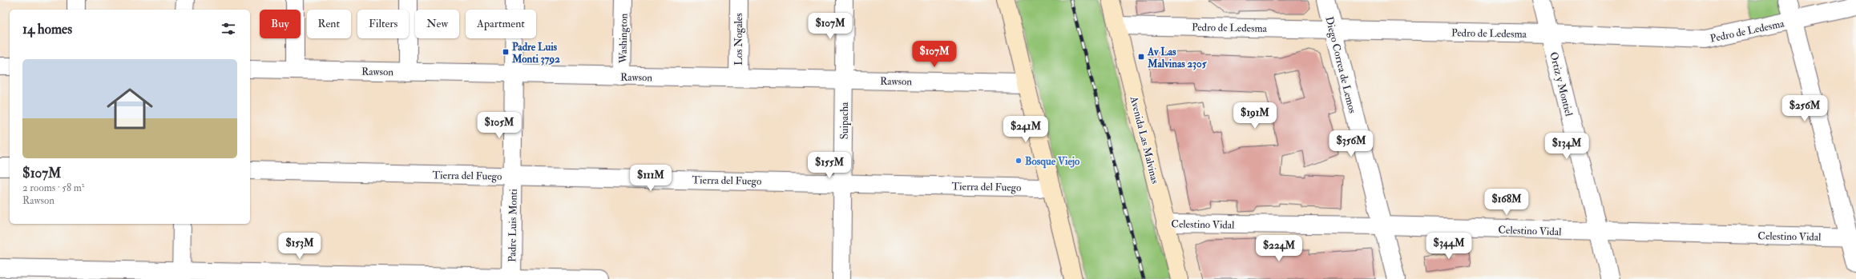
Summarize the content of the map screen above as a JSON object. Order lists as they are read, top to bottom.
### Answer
{
  "streets": {
    "main road": ["Avenida Las Malvinas"],
    "street": [
      "Pedro de Ledesma",
      "Washington",
      "Los Nogales",
      "Diego Correa de Lemos",
      "Rawson",
      "Ortiz y Montiel",
      "Suipacha",
      "Tierra del Fuego",
      "Celestino Vidal",
      "Padre Luis Monti"
    ]
  },
  "crossings": [
    ["Pedro de Ledesma", "Diego Correa de Lemos"],
    ["Pedro de Ledesma", "Ortiz y Montiel"],
    ["Pedro de Ledesma", "Avenida Las Malvinas"],
    ["Washington", "Rawson"],
    ["Los Nogales", "Rawson"],
    ["Diego Correa de Lemos", "Celestino Vidal"],
    ["Rawson", "Suipacha"],
    ["Rawson", "Padre Luis Monti"],
    ["Ortiz y Montiel", "Celestino Vidal"],
    ["Suipacha", "Tierra del Fuego"],
    ["Avenida Las Malvinas", "Celestino Vidal"],
    ["Tierra del Fuego", "Padre Luis Monti"]
  ],
  "places": {
    "transit": ["Padre Luis Monti 3792", "Av Las Malvinas 2305"],
    "other": ["Bosque Viejo"]
  },
  "page": {
    "chip": [
      "Buy",
      "Rent",
      "Filters",
      "New",
      "Apartment"
    ],
    "heading": "14 homes",
    "price": [
      "$107M",
      "$107M",
      "$256M",
      "$191M",
      "$105M",
      "$241M",
      "$356M",
      "$134M",
      "$155M",
      "$111M",
      "$168M",
      "$153M",
      "$344M",
      "$224M"
    ],
    "list": [
      {
        "name": "$107M",
        "note": "2 rooms · 58 m² · Rawson"
      }
    ]
  }
}
